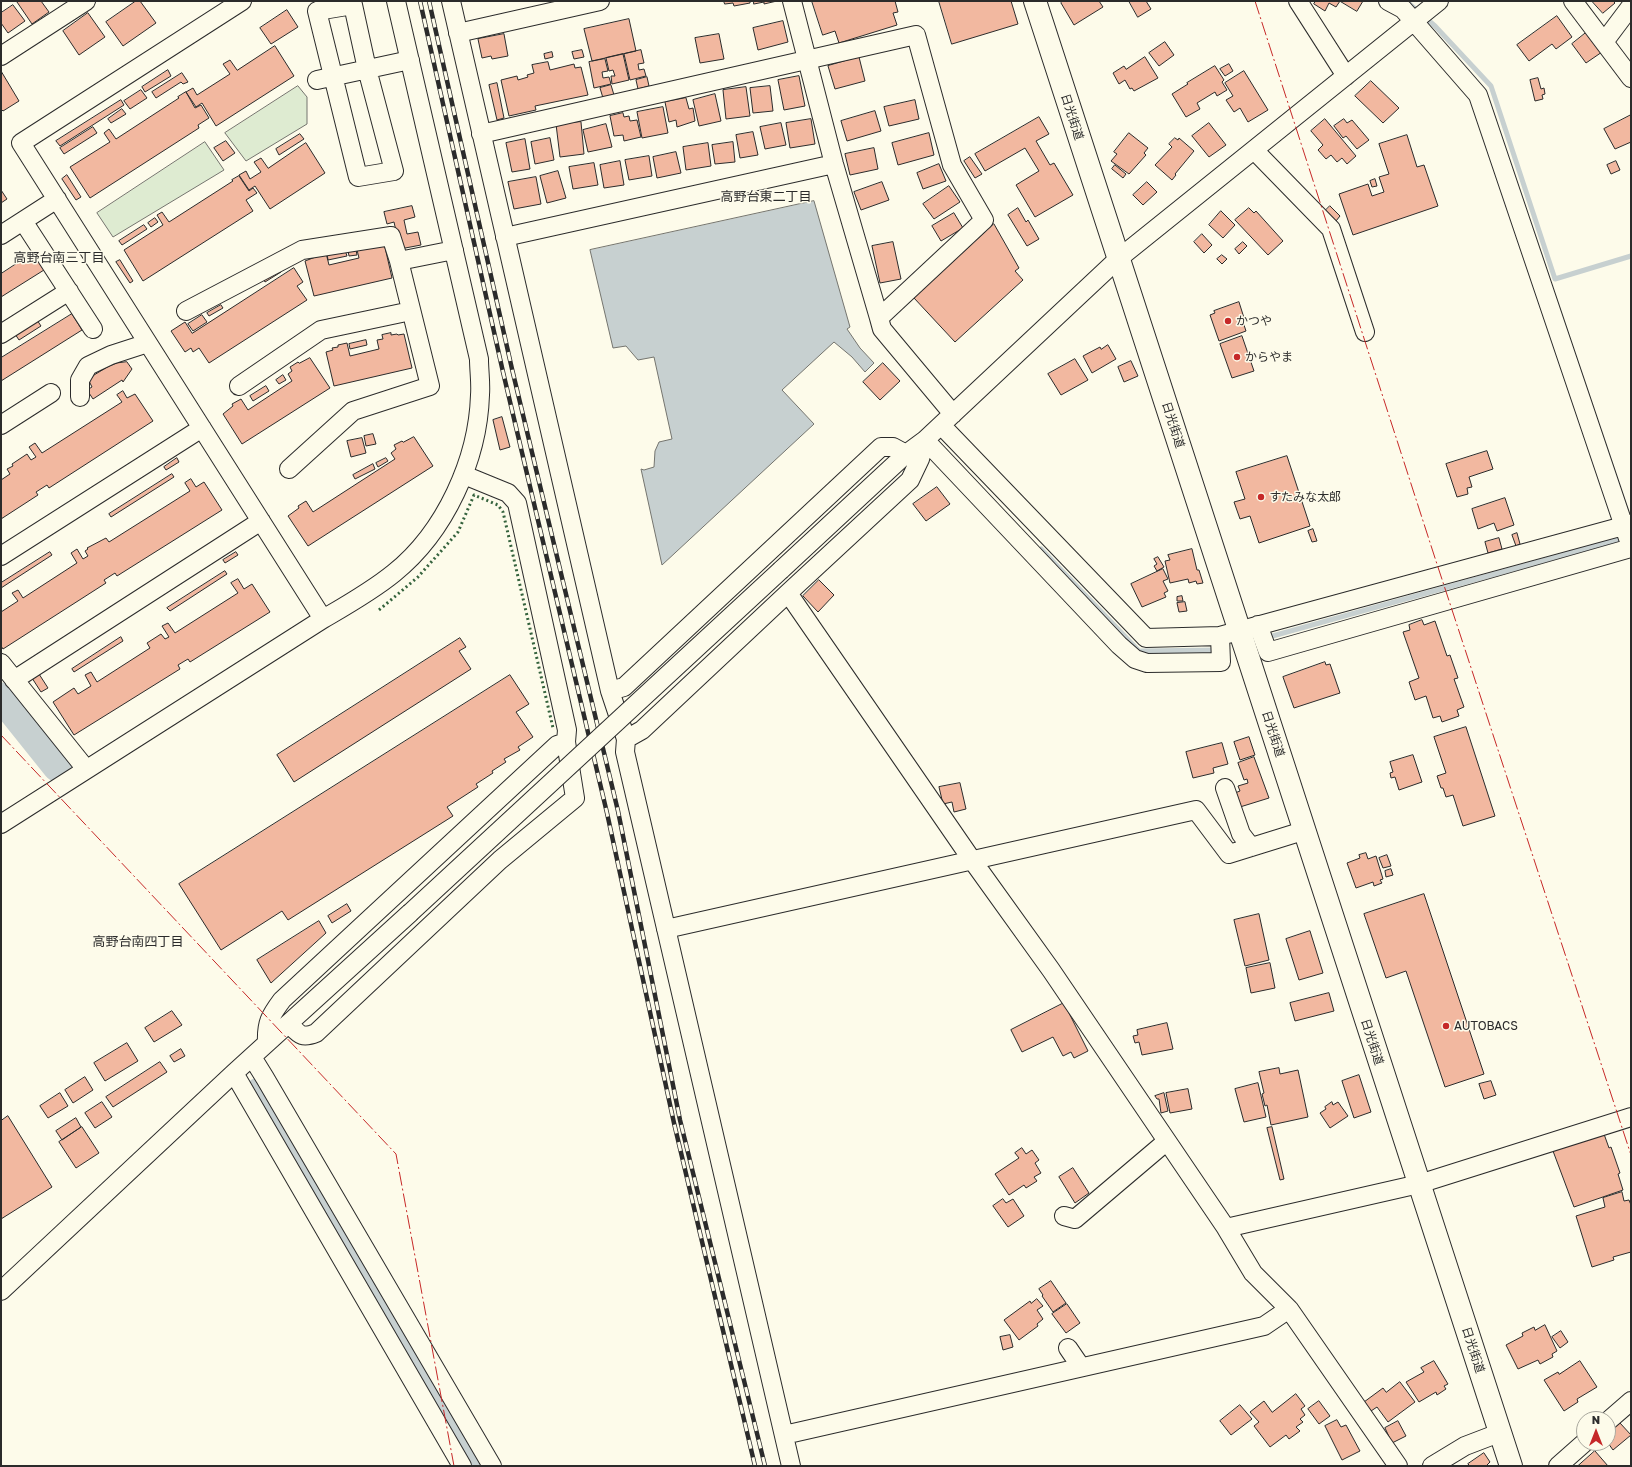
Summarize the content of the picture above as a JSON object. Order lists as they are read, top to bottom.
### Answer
{
  "streets": {
    "highway": ["日光街道"]
  },
  "districts": ["高野台東二丁目", "高野台南三丁目", "高野台南四丁目"],
  "places": [
    "かつや",
    "からやま",
    "すたみな太郎",
    "AUTOBACS"
  ],
  "north": "top"
}
